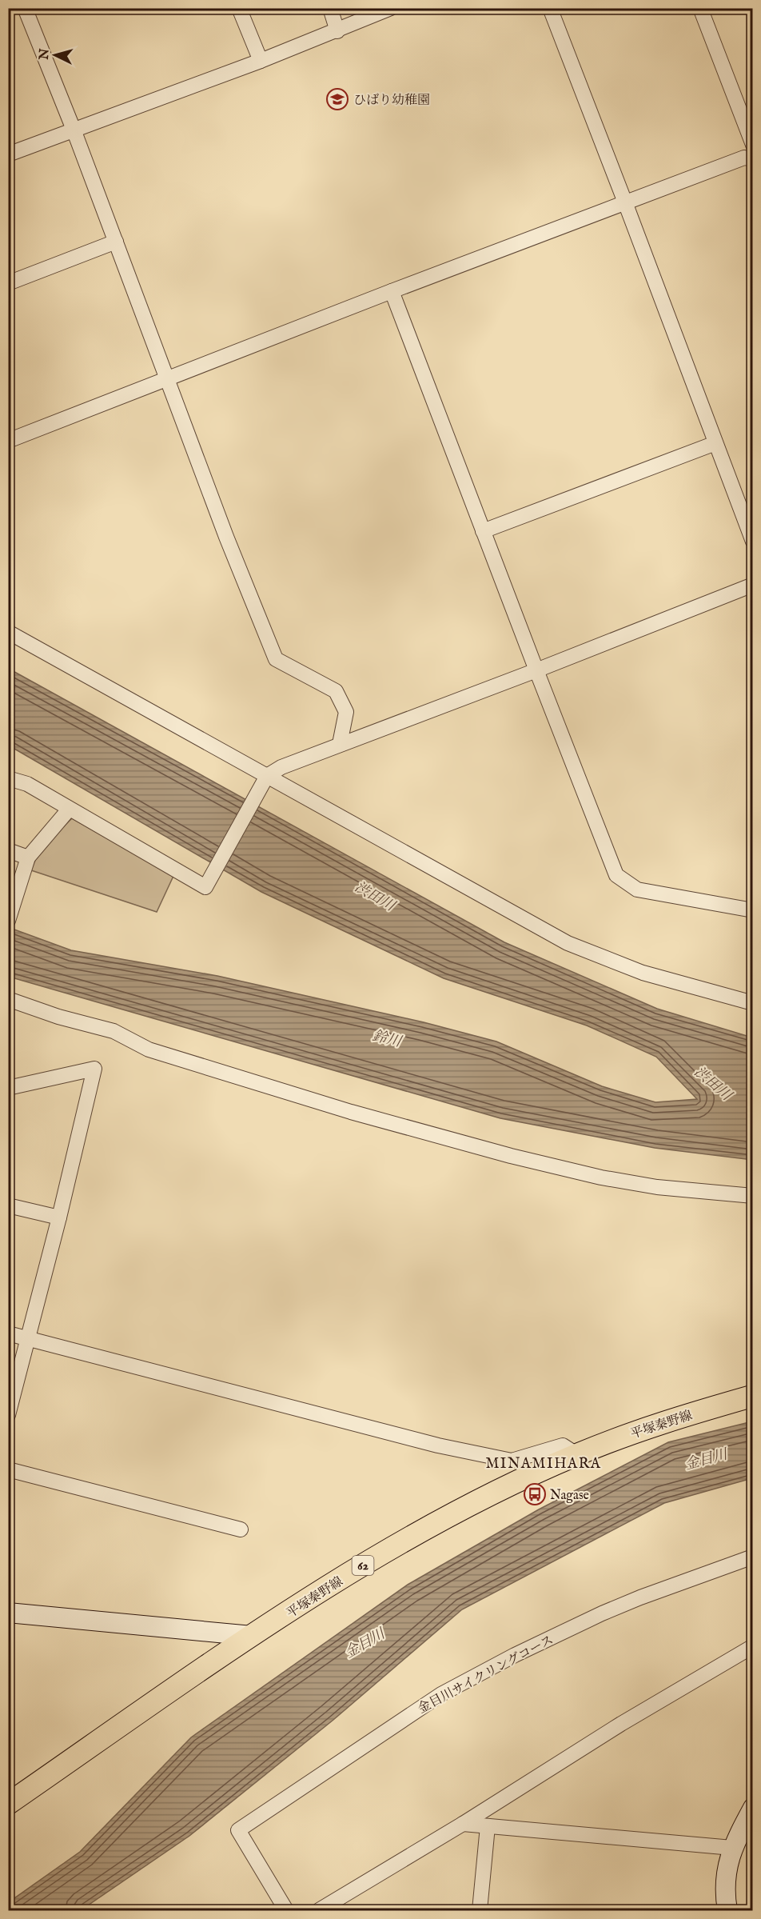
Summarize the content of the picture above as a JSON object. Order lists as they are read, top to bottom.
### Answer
{
  "streets": {
    "main road": ["平塚秦野線", "62"],
    "street": ["金目川サイクリングコース"]
  },
  "districts": ["MINAMIHARA"],
  "water": ["渋田川", "鈴川", "金目川"],
  "places": {
    "school or university": ["ひばり幼稚園"],
    "bus stop": ["Nagase"]
  },
  "north": "left"
}
